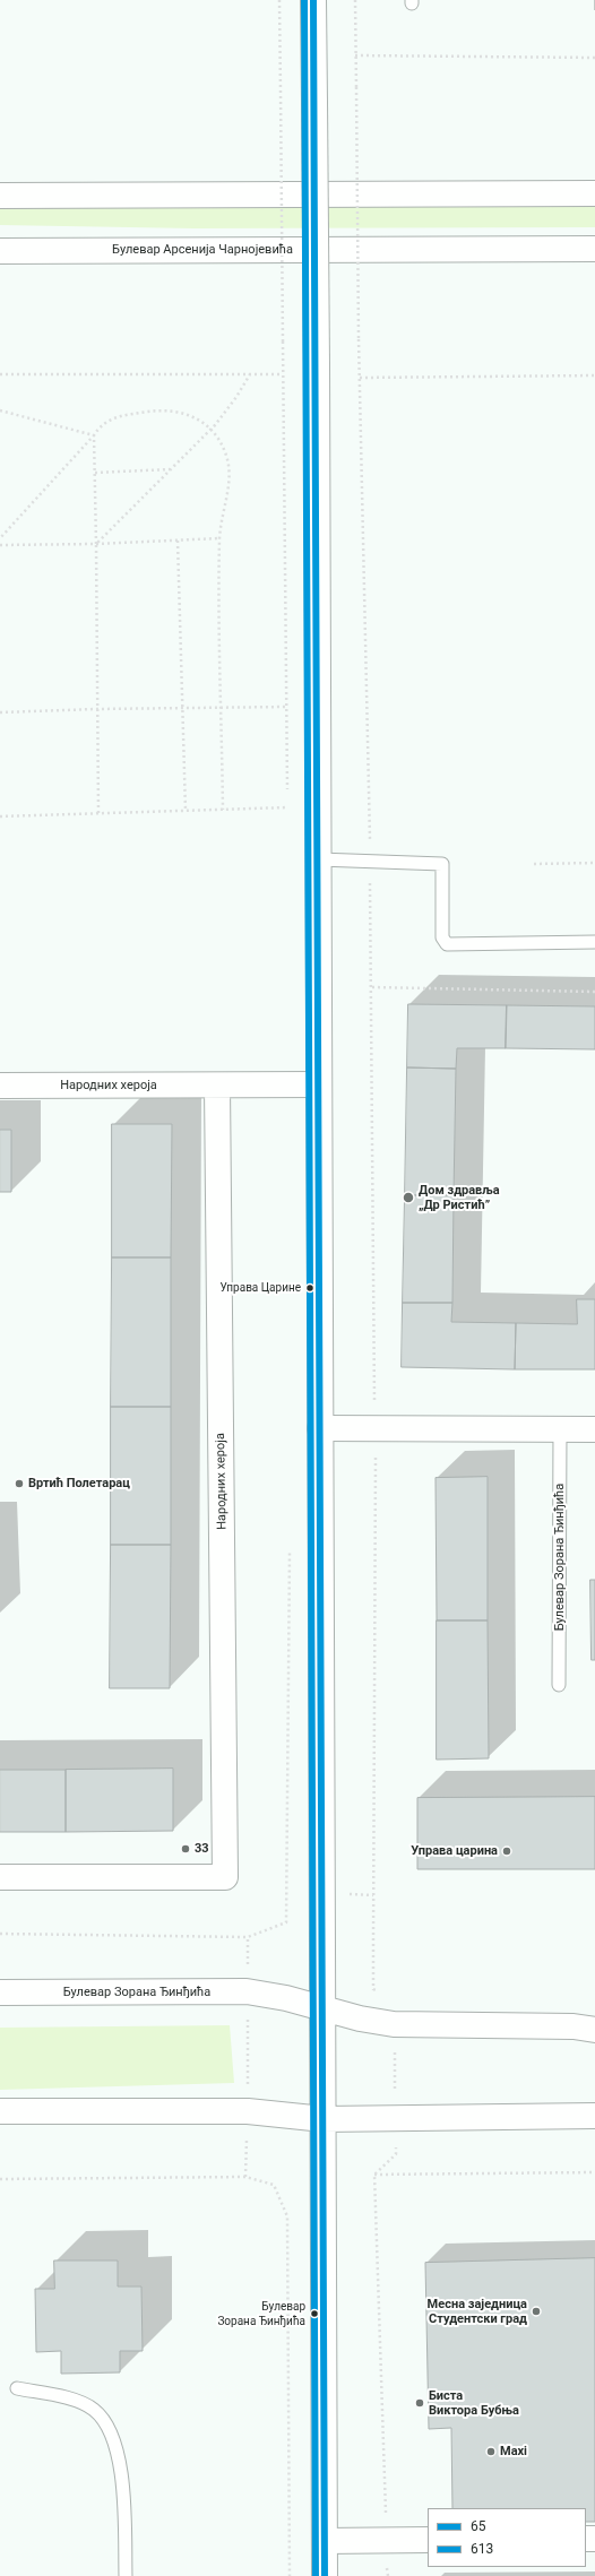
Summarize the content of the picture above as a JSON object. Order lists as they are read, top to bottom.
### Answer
{
  "streets": {
    "main road": ["Булевар Арсенија Чарнојевића", "Народних хероја", "Булевар Зорана Ђинђића"]
  },
  "places": [
    "Дом здравља „Др Ристић”",
    "Управа Царине",
    "Вртић Полетарац",
    "33",
    "Управа царина",
    "Месна заједница Студентски град",
    "Булевар Зорана Ђинђића",
    "Биста Виктора Бубња",
    "Maxi"
  ],
  "lines": ["transit line 65", "transit line 613"],
  "legend": ["65", "613"]
}
